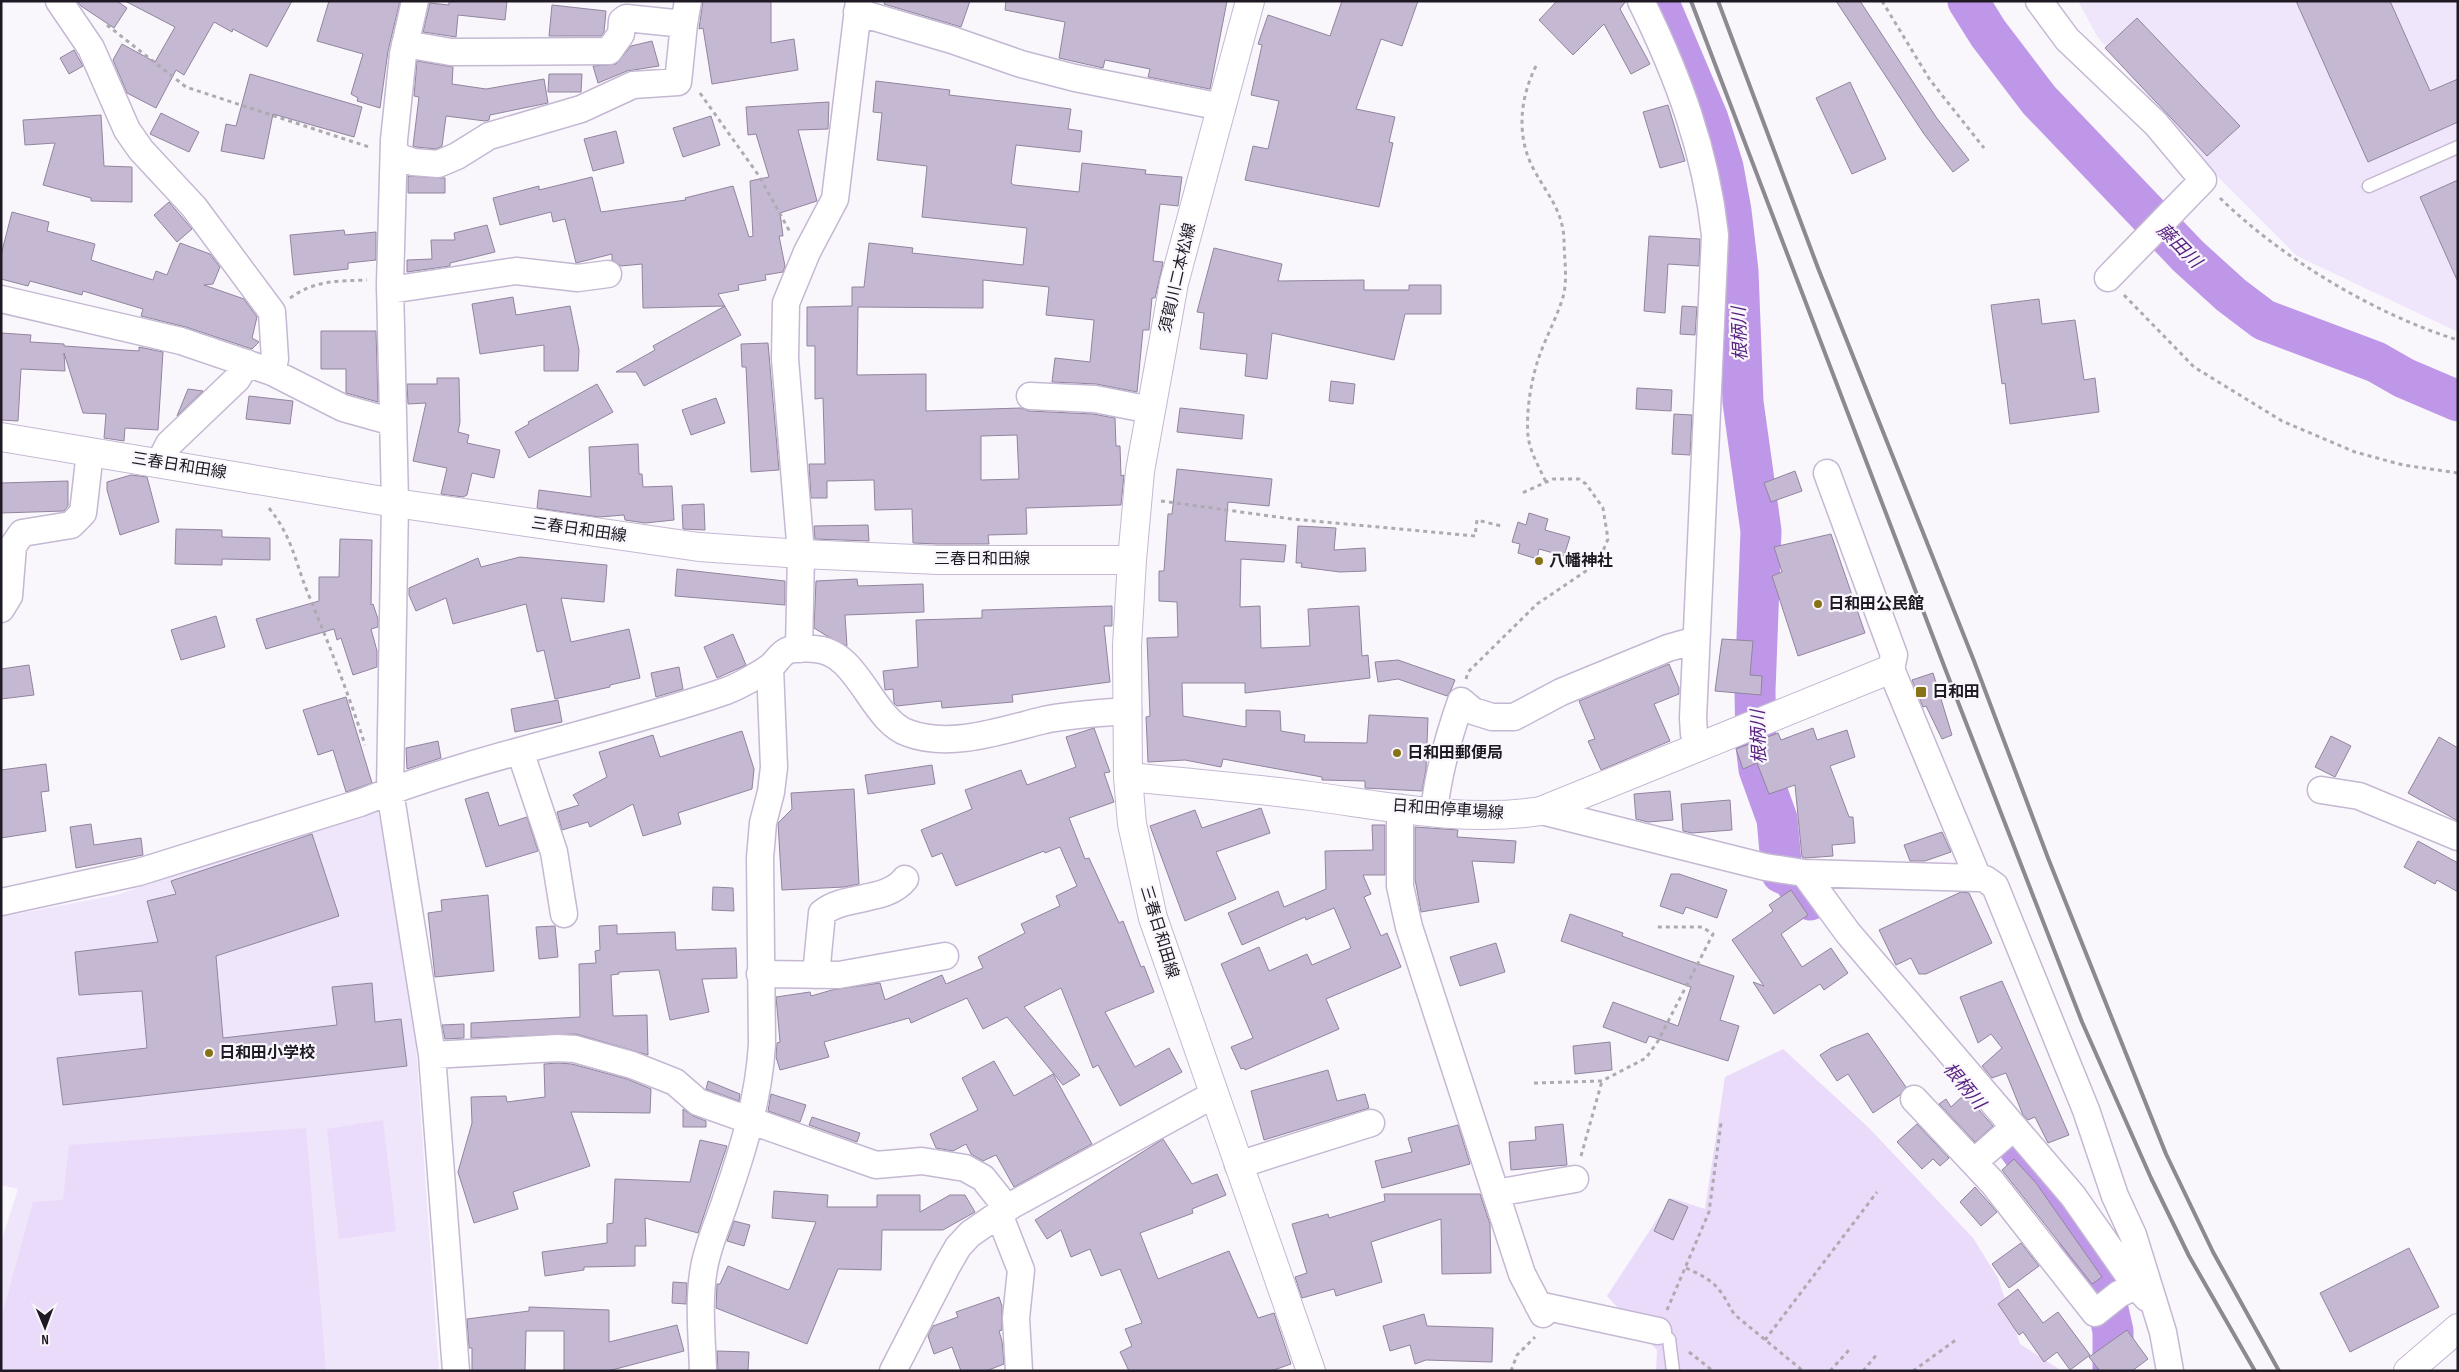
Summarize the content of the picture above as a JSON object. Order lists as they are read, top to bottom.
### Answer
{
  "streets": {
    "main road": ["須賀川二本松線", "三春日和田線", "日和田停車場線"]
  },
  "crossings": [
    ["須賀川二本松線", "三春日和田線"],
    ["三春日和田線", "日和田停車場線"]
  ],
  "water": ["藤田川", "根柄川"],
  "places": {
    "other": [
      "八幡神社",
      "日和田公民館",
      "日和田郵便局",
      "日和田小学校"
    ],
    "transit": ["日和田"]
  },
  "north": "bottom"
}
